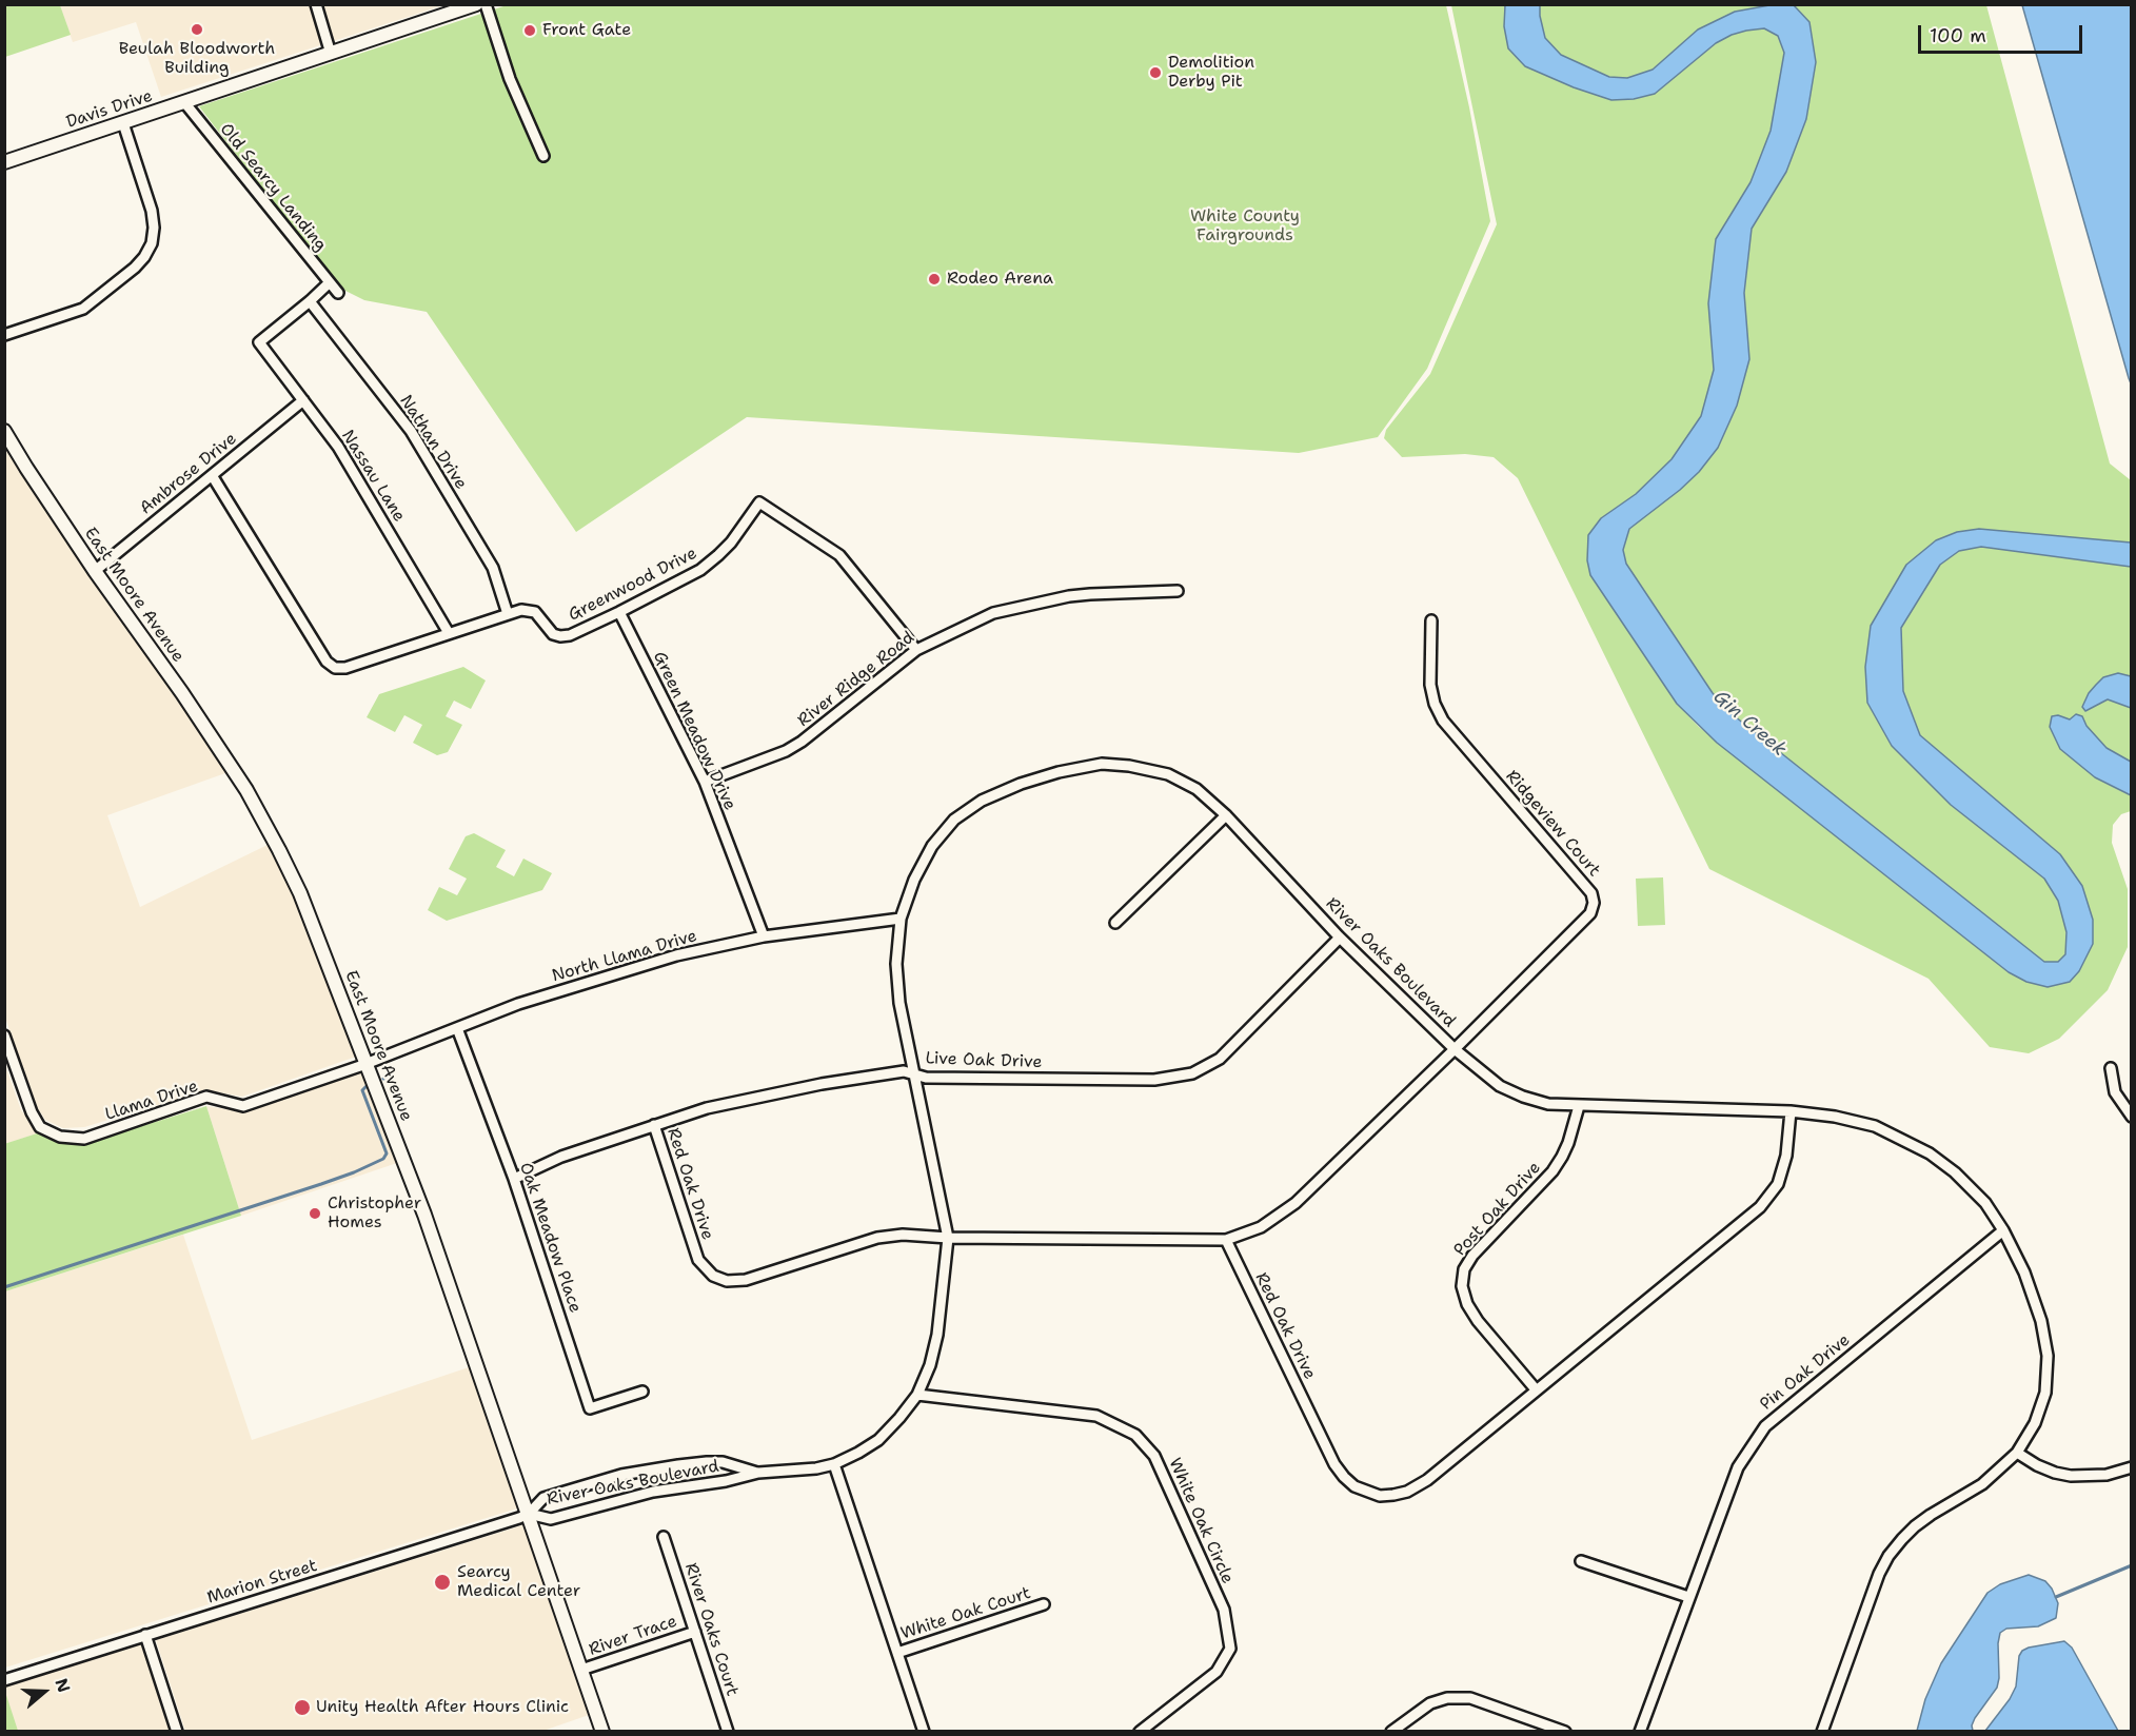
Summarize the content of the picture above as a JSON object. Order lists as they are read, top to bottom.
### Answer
{
  "streets": {
    "street": [
      "Davis Drive",
      "Old Searcy Landing",
      "Nathan Drive",
      "Ambrose Drive",
      "Nassau Lane",
      "Greenwood Drive",
      "East Moore Avenue",
      "River Ridge Road",
      "Green Meadow Drive",
      "Ridgeview Court",
      "North Llama Drive",
      "River Oaks Boulevard",
      "Live Oak Drive",
      "Llama Drive",
      "Red Oak Drive",
      "Post Oak Drive",
      "Oak Meadow Place",
      "Pin Oak Drive",
      "White Oak Circle",
      "Marion Street",
      "White Oak Court",
      "River Oaks Court",
      "River Trace"
    ]
  },
  "crossings": [
    ["Davis Drive", "Old Searcy Landing"],
    ["Nathan Drive", "Nassau Lane"],
    ["Nathan Drive", "Greenwood Drive"],
    ["Ambrose Drive", "Nassau Lane"],
    ["Ambrose Drive", "Greenwood Drive"],
    ["Ambrose Drive", "East Moore Avenue"],
    ["Nassau Lane", "Greenwood Drive"],
    ["Greenwood Drive", "River Ridge Road"],
    ["Greenwood Drive", "Green Meadow Drive"],
    ["East Moore Avenue", "North Llama Drive"],
    ["East Moore Avenue", "River Oaks Boulevard"],
    ["East Moore Avenue", "Llama Drive"],
    ["East Moore Avenue", "Marion Street"],
    ["East Moore Avenue", "River Trace"],
    ["River Ridge Road", "Green Meadow Drive"],
    ["Green Meadow Drive", "North Llama Drive"],
    ["Ridgeview Court", "River Oaks Boulevard"],
    ["North Llama Drive", "River Oaks Boulevard"],
    ["North Llama Drive", "Llama Drive"],
    ["North Llama Drive", "Oak Meadow Place"],
    ["River Oaks Boulevard", "Live Oak Drive"],
    ["River Oaks Boulevard", "Red Oak Drive"],
    ["River Oaks Boulevard", "Post Oak Drive"],
    ["River Oaks Boulevard", "Pin Oak Drive"],
    ["River Oaks Boulevard", "White Oak Circle"],
    ["River Oaks Boulevard", "Marion Street"],
    ["Live Oak Drive", "Red Oak Drive"],
    ["Live Oak Drive", "Oak Meadow Place"],
    ["Red Oak Drive", "Post Oak Drive"],
    ["River Oaks Court", "River Trace"]
  ],
  "water": ["Gin Creek"],
  "parks": ["White County Fairgrounds"],
  "places": [
    "Beulah Bloodworth Building",
    "Front Gate",
    "Demolition Derby Pit",
    "Rodeo Arena",
    "Christopher Homes",
    "Searcy Medical Center",
    "Unity Health After Hours Clinic"
  ],
  "scale_bar": "100 m",
  "north": "right"
}
